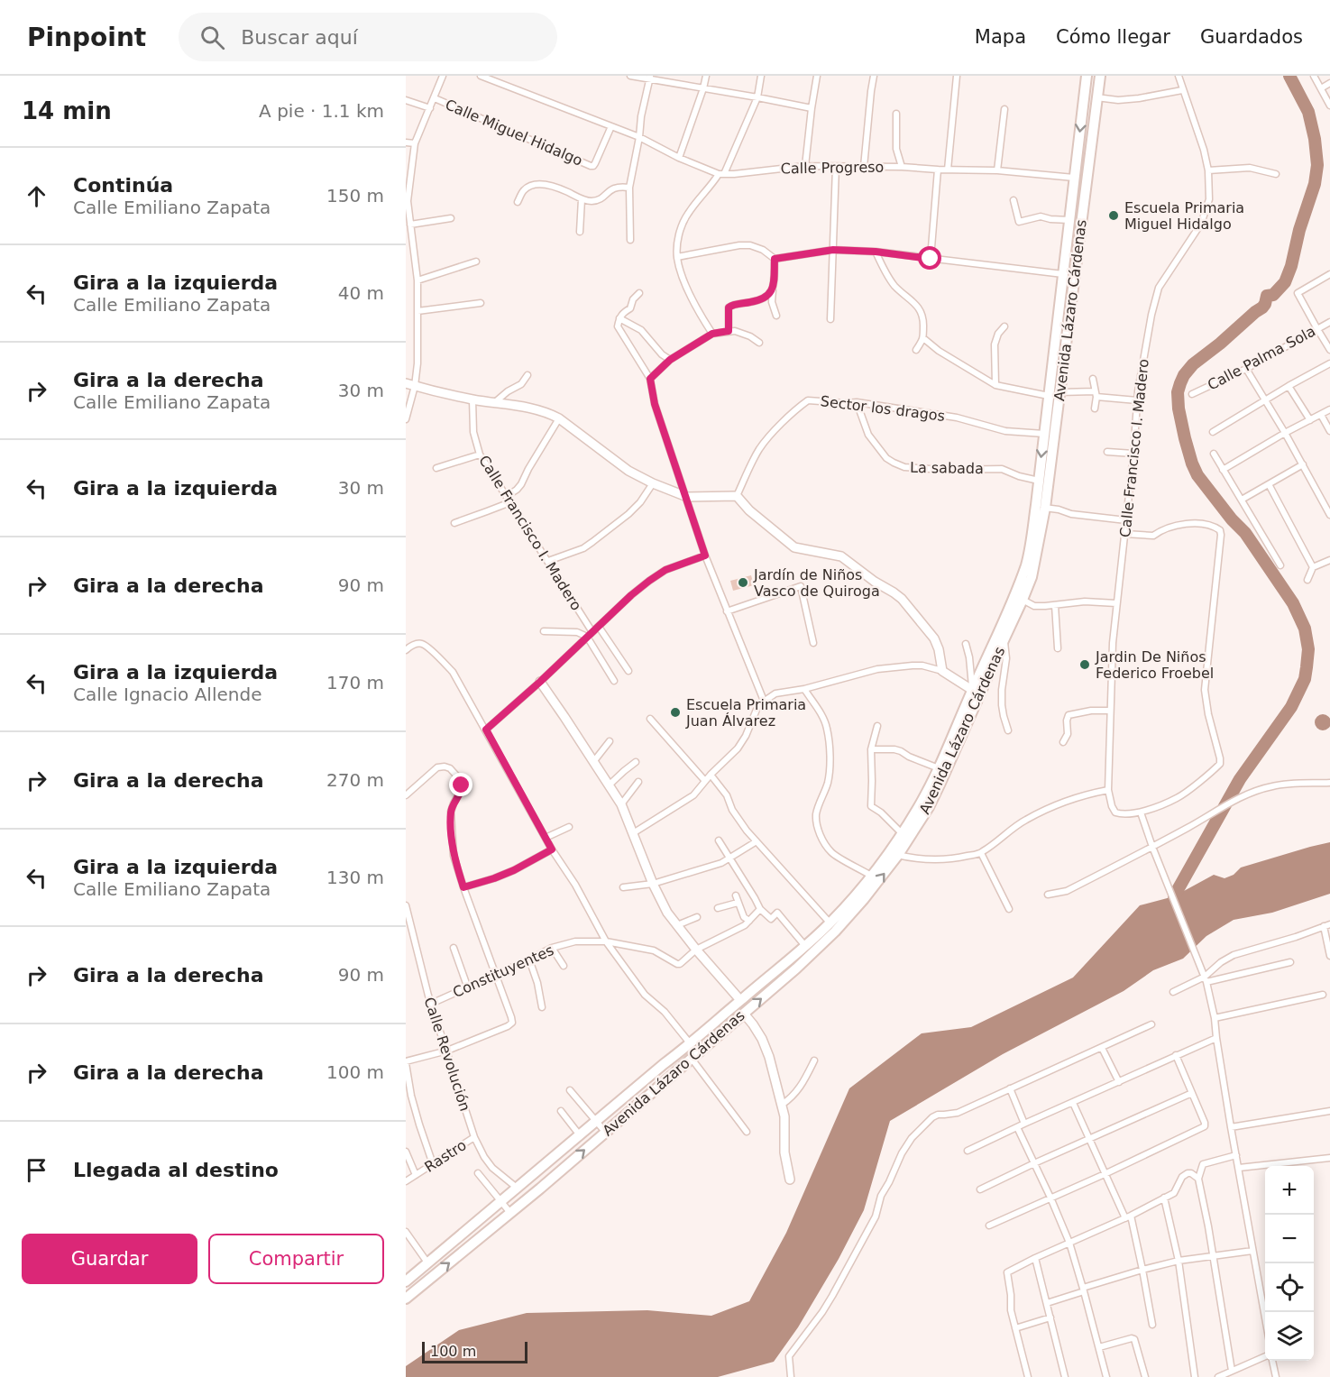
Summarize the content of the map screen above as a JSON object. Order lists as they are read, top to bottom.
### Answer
{
  "streets": {
    "main road": ["Avenida Lázaro Cárdenas"],
    "street": [
      "Calle Miguel Hidalgo",
      "Calle Progreso",
      "Calle Palma Sola",
      "Sector los dragos",
      "Calle Francisco I. Madero",
      "La sabada",
      "Constituyentes",
      "Calle Revolución",
      "Rastro"
    ]
  },
  "crossings": [
    ["Calle Miguel Hidalgo", "Calle Progreso"],
    ["Calle Progreso", "Avenida Lázaro Cárdenas"],
    ["Avenida Lázaro Cárdenas", "Sector los dragos"],
    ["Avenida Lázaro Cárdenas", "La sabada"],
    ["Avenida Lázaro Cárdenas", "Calle Revolución"],
    ["Sector los dragos", "La sabada"],
    ["Constituyentes", "Calle Revolución"],
    ["Calle Revolución", "Rastro"]
  ],
  "places": [
    "Escuela Primaria Miguel Hidalgo",
    "Jardín de Niños Vasco de Quiroga",
    "Jardin De Niños Federico Froebel",
    "Escuela Primaria Juan Álvarez"
  ],
  "scale_bar": "100 m",
  "page": {
    "header": "Pinpoint",
    "search": "Buscar aquí",
    "nav": ["Mapa", "Cómo llegar", "Guardados"],
    "heading": ["14 min", "A pie · 1.1 km"],
    "list": [
      ["Continúa", "Calle Emiliano Zapata", "150 m"],
      ["Gira a la izquierda", "Calle Emiliano Zapata", "40 m"],
      ["Gira a la derecha", "Calle Emiliano Zapata", "30 m"],
      ["Gira a la izquierda", "30 m"],
      ["Gira a la derecha", "90 m"],
      ["Gira a la izquierda", "Calle Ignacio Allende", "170 m"],
      ["Gira a la derecha", "270 m"],
      ["Gira a la izquierda", "Calle Emiliano Zapata", "130 m"],
      ["Gira a la derecha", "90 m"],
      ["Gira a la derecha", "100 m"],
      "Llegada al destino"
    ],
    "map_buttons": ["+", "−"],
    "buttons": ["Guardar", "Compartir"],
    "scale": "100 m"
  }
}
